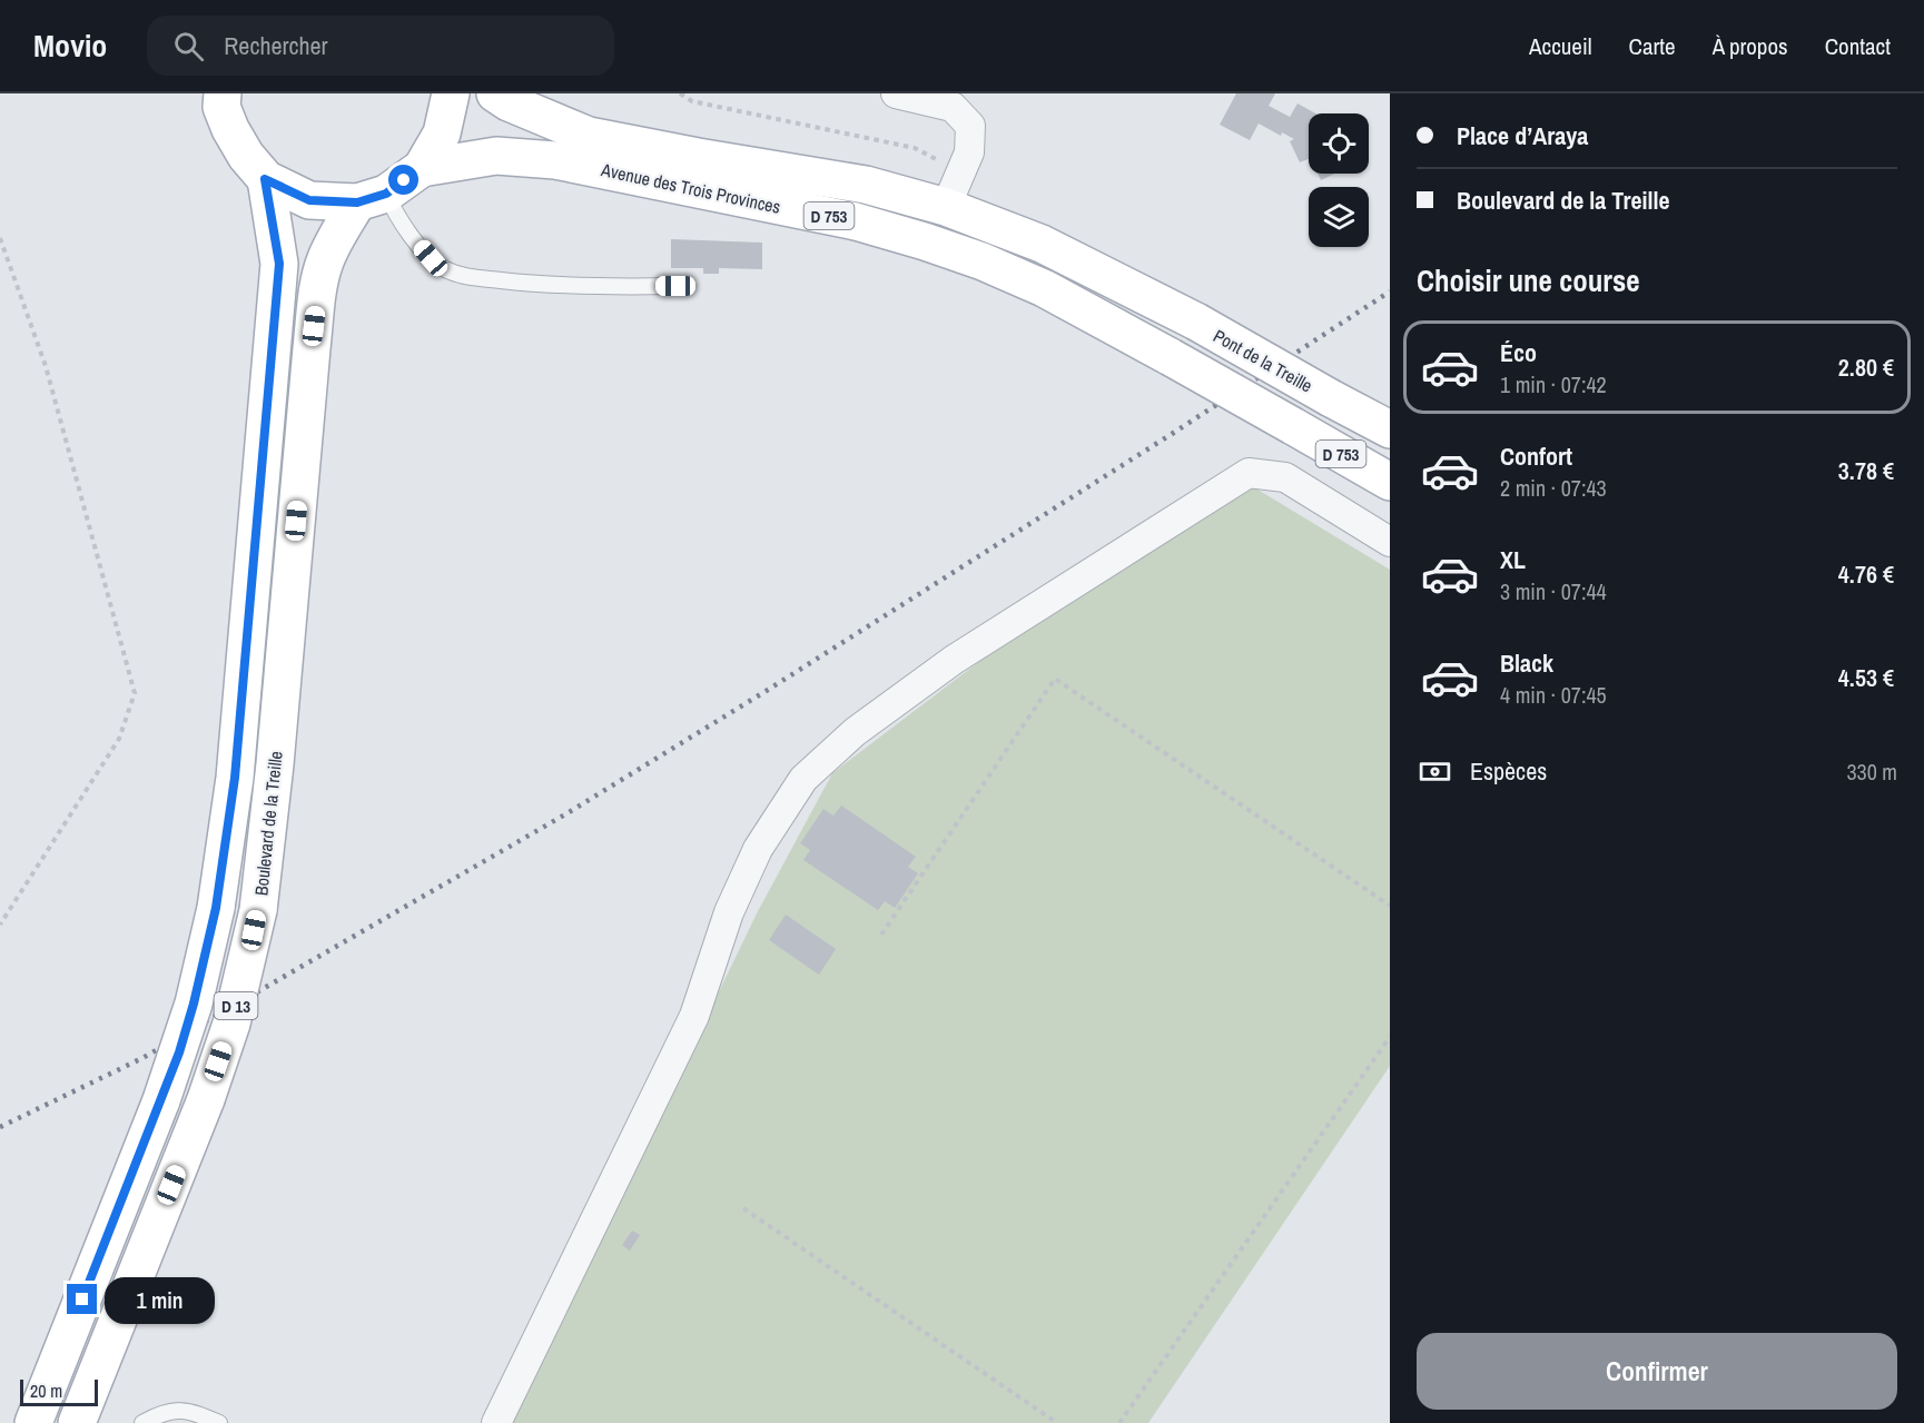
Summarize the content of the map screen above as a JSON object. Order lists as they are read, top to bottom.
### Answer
{
  "streets": {
    "main road": [
      "Avenue des Trois Provinces",
      "D 753",
      "Pont de la Treille",
      "Boulevard de la Treille",
      "D 13"
    ]
  },
  "crossings": [
    ["Avenue des Trois Provinces", "Pont de la Treille"]
  ],
  "scale_bar": "20 m",
  "page": {
    "header": "Movio",
    "search": "Rechercher",
    "nav": [
      "Accueil",
      "Carte",
      "À propos",
      "Contact"
    ],
    "banner": ["Place d’Araya", "Boulevard de la Treille"],
    "heading": "Choisir une course",
    "list": [
      {
        "name": "Éco",
        "note": "1 min · 07:42",
        "value": "2.80 €"
      },
      {
        "name": "Confort",
        "note": "2 min · 07:43",
        "value": "3.78 €"
      },
      {
        "name": "XL",
        "note": "3 min · 07:44",
        "value": "4.76 €"
      },
      {
        "name": "Black",
        "note": "4 min · 07:45",
        "value": "4.53 €"
      }
    ],
    "pay": ["Espèces", "330 m"],
    "bubble": "1 min",
    "buttons": "Confirmer",
    "scale": "20 m"
  }
}
